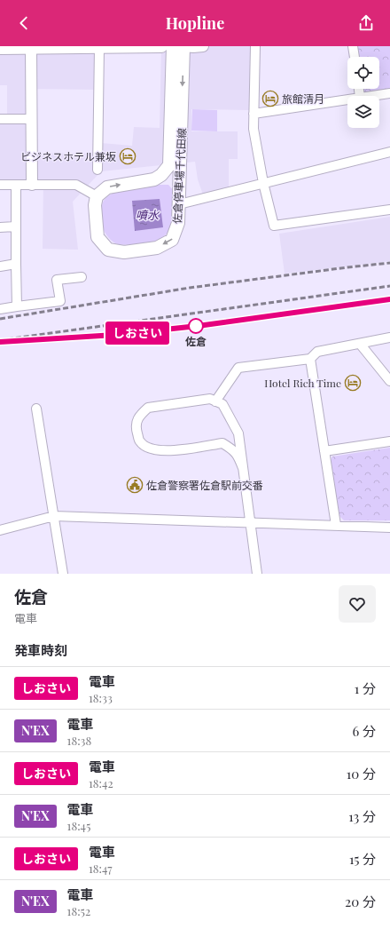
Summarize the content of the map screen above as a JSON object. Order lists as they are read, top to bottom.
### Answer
{
  "streets": {
    "main road": ["佐倉停車場千代田線"]
  },
  "water": ["噴水"],
  "places": {
    "hotel": ["旅館清月", "ビジネスホテル兼坂", "Hotel Rich Time"],
    "other": ["佐倉"],
    "public building": ["佐倉警察署佐倉駅前交番"]
  },
  "page": {
    "header": "Hopline",
    "on_map": "しおさい",
    "heading": [
      ["佐倉", "電車"],
      "発車時刻"
    ],
    "list": [
      {
        "mark": "しおさい",
        "name": "電車",
        "note": "18:33",
        "value": "1 分"
      },
      {
        "mark": "N'EX",
        "name": "電車",
        "note": "18:38",
        "value": "6 分"
      },
      {
        "mark": "しおさい",
        "name": "電車",
        "note": "18:42",
        "value": "10 分"
      },
      {
        "mark": "N'EX",
        "name": "電車",
        "note": "18:45",
        "value": "13 分"
      },
      {
        "mark": "しおさい",
        "name": "電車",
        "note": "18:47",
        "value": "15 分"
      },
      {
        "mark": "N'EX",
        "name": "電車",
        "note": "18:52",
        "value": "20 分"
      }
    ]
  }
}
